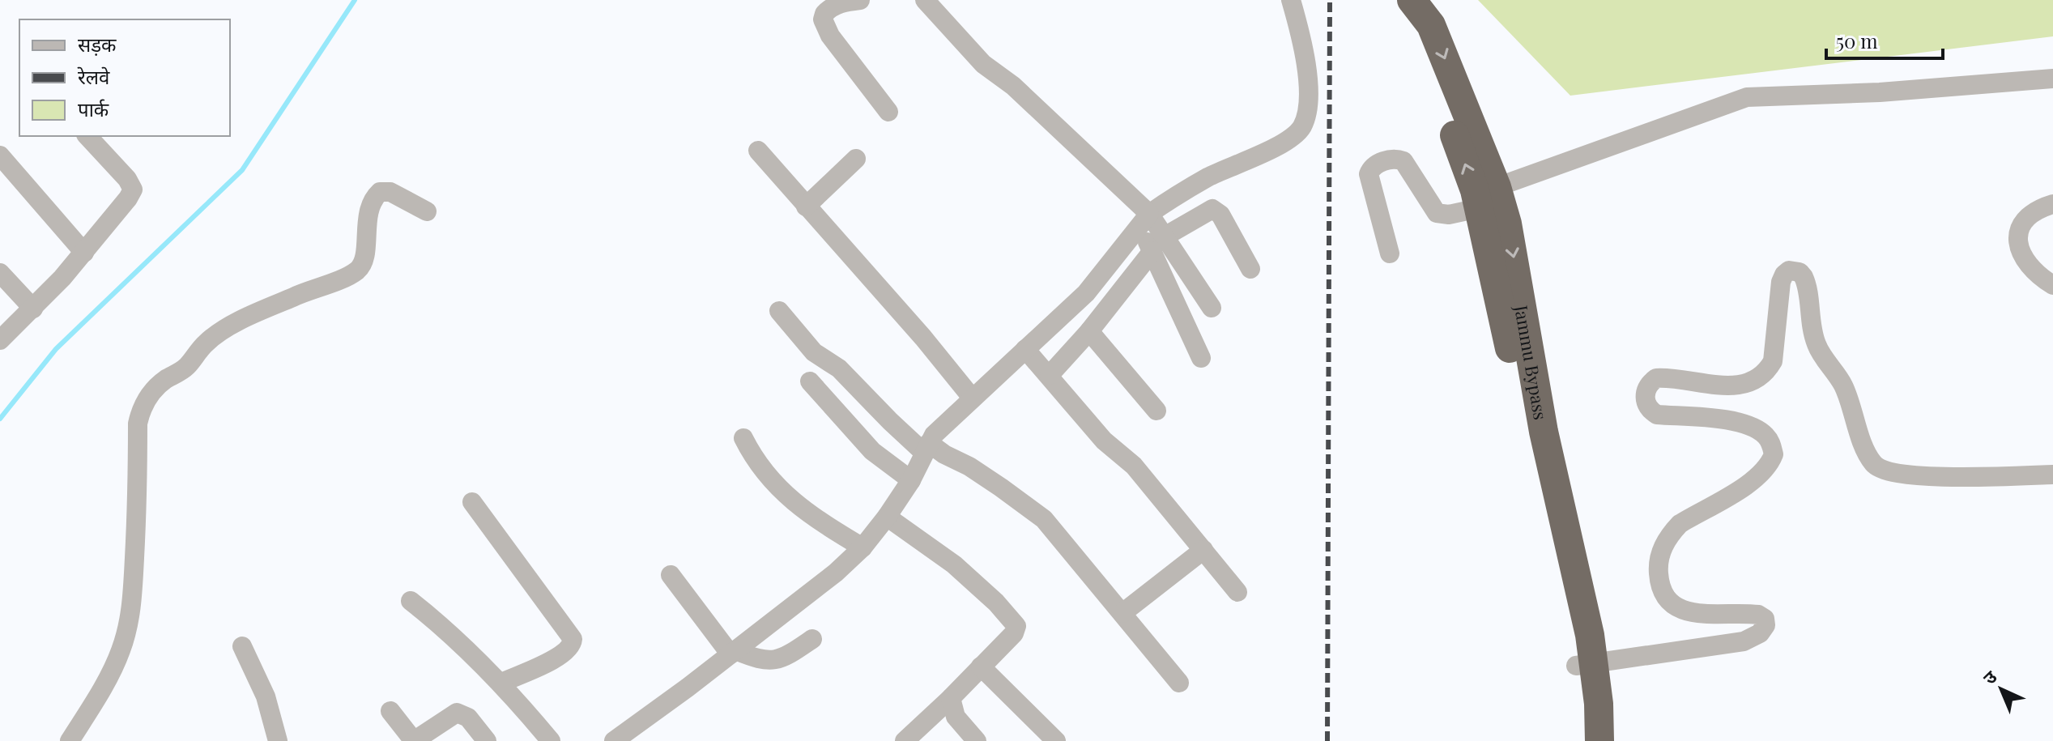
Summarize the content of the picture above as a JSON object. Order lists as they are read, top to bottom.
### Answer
{
  "streets": {
    "highway": ["Jammu Bypass"]
  },
  "legend": ["सड़क", "रेलवे", "पार्क"],
  "scale_bar": "50 m",
  "north": "top left"
}
